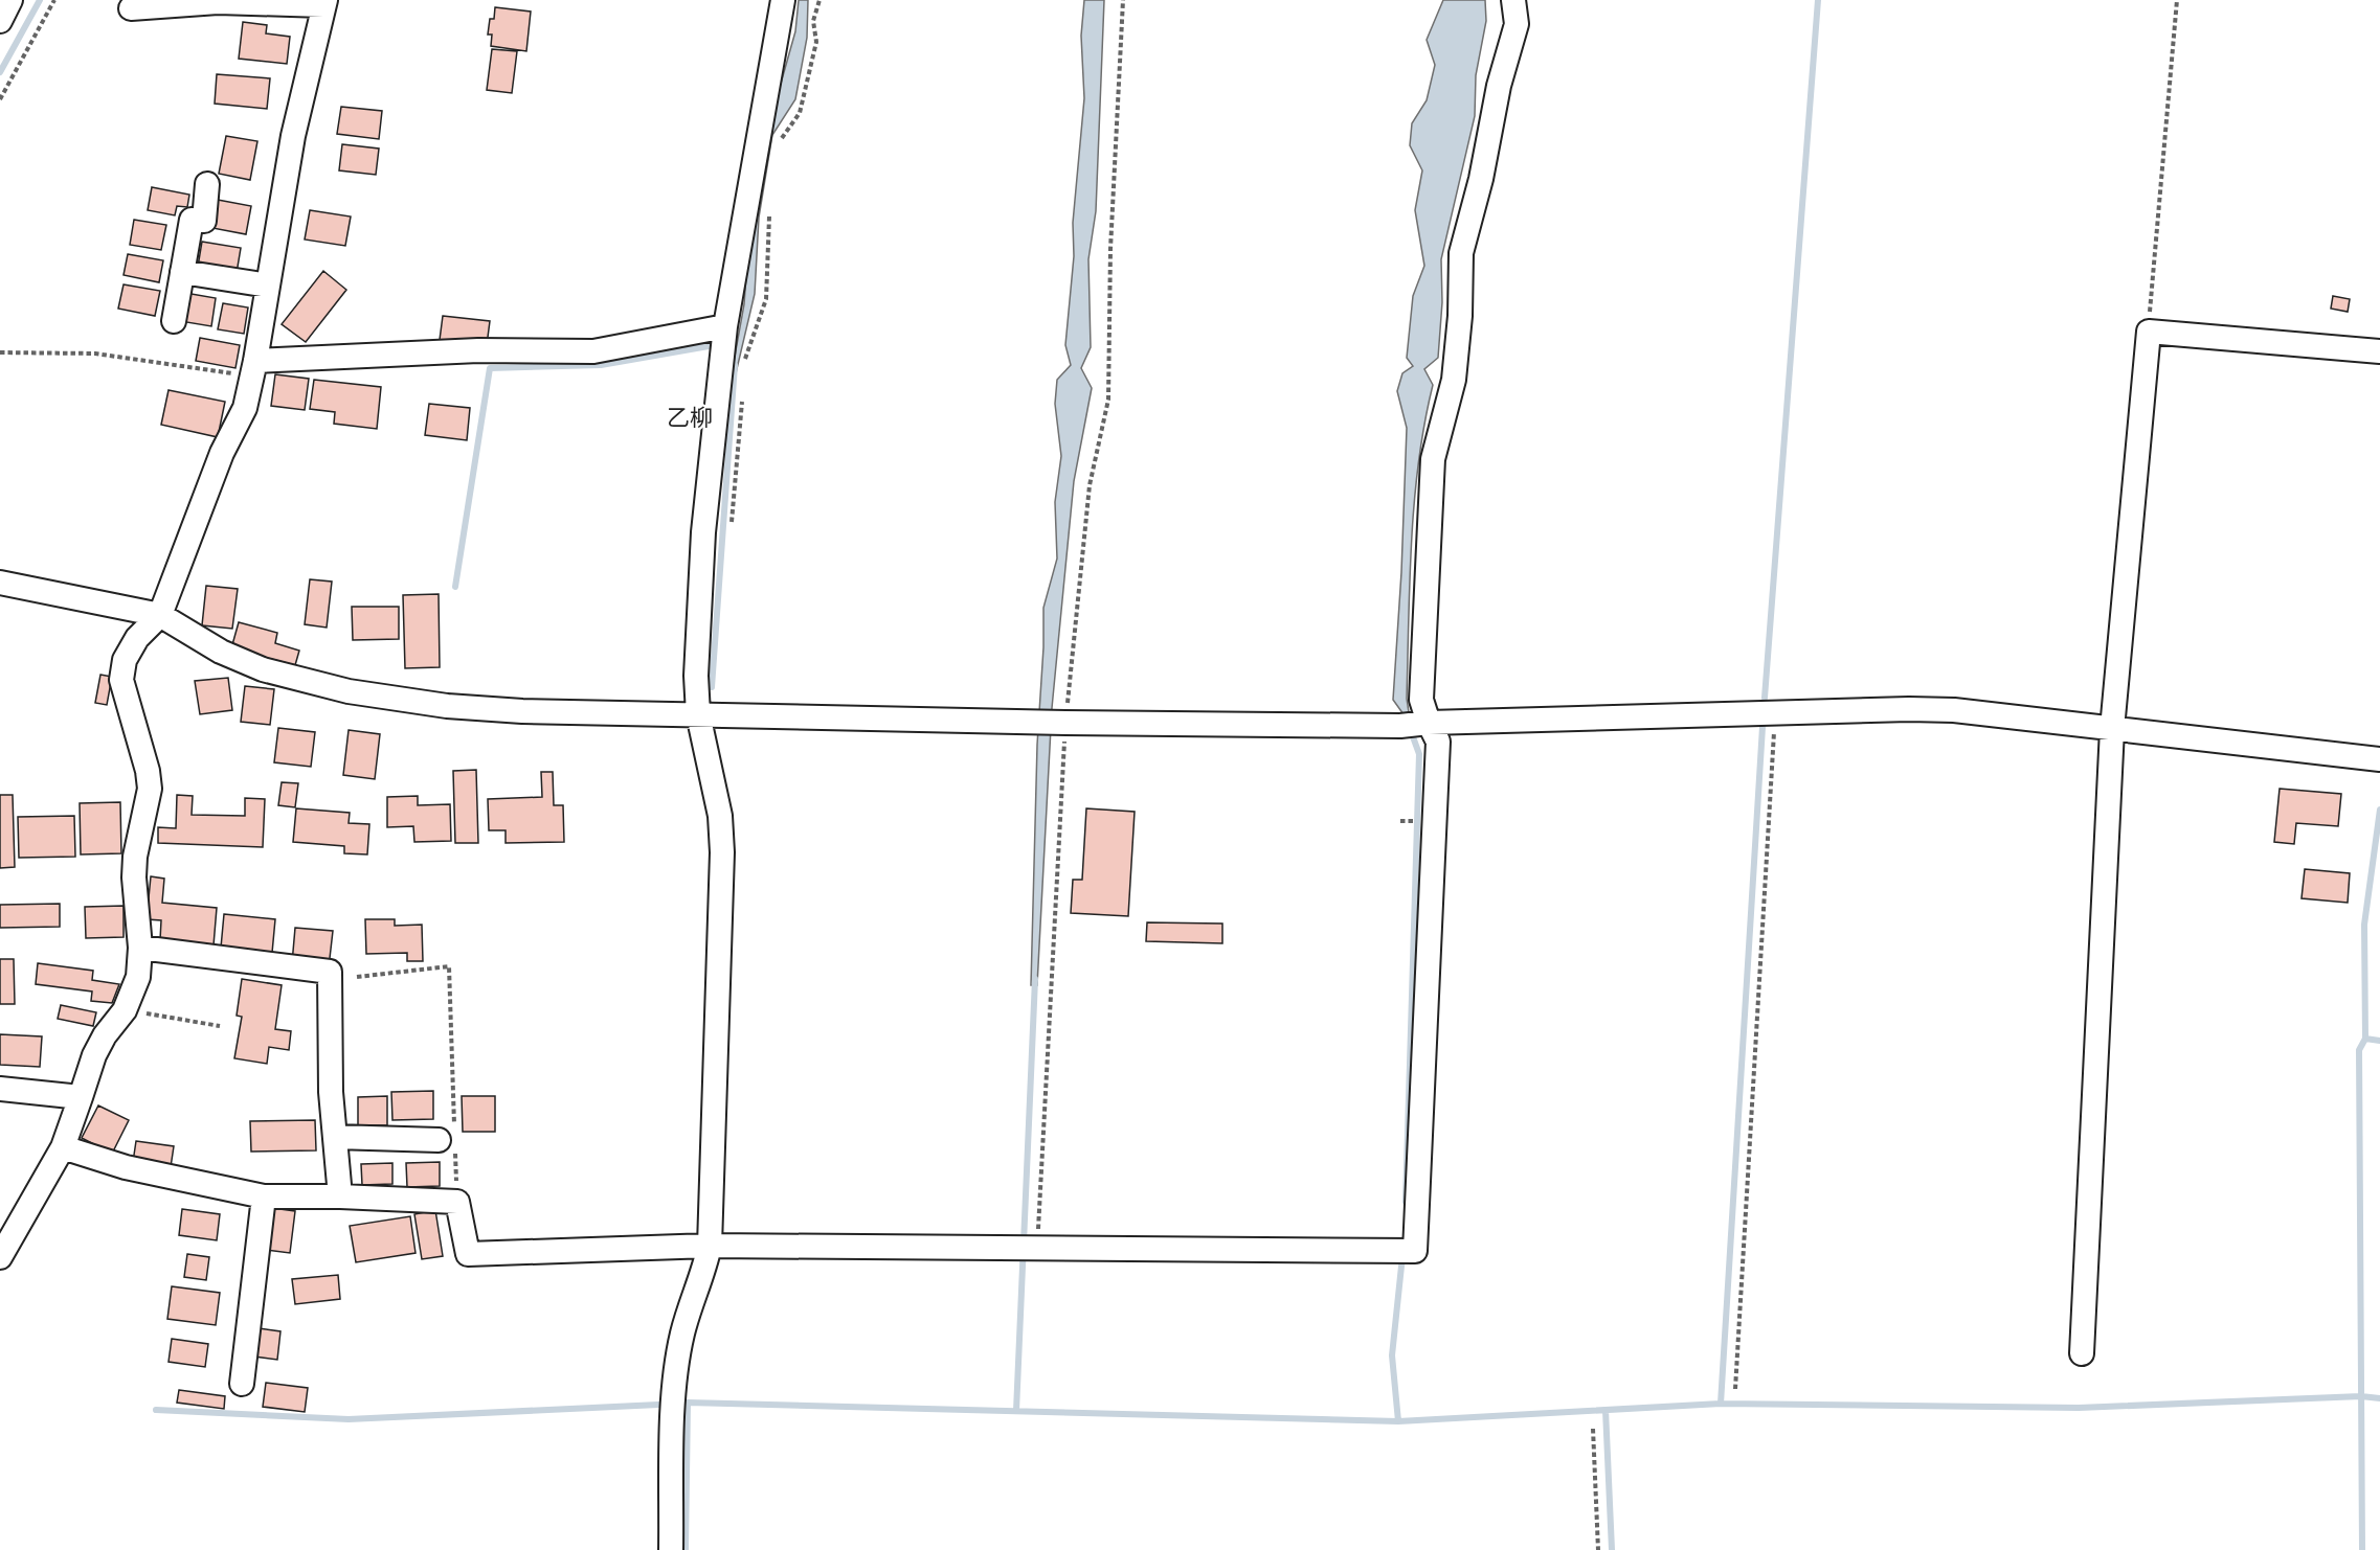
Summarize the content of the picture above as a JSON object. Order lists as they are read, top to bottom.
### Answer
{
  "districts": ["乙柳"]
}
